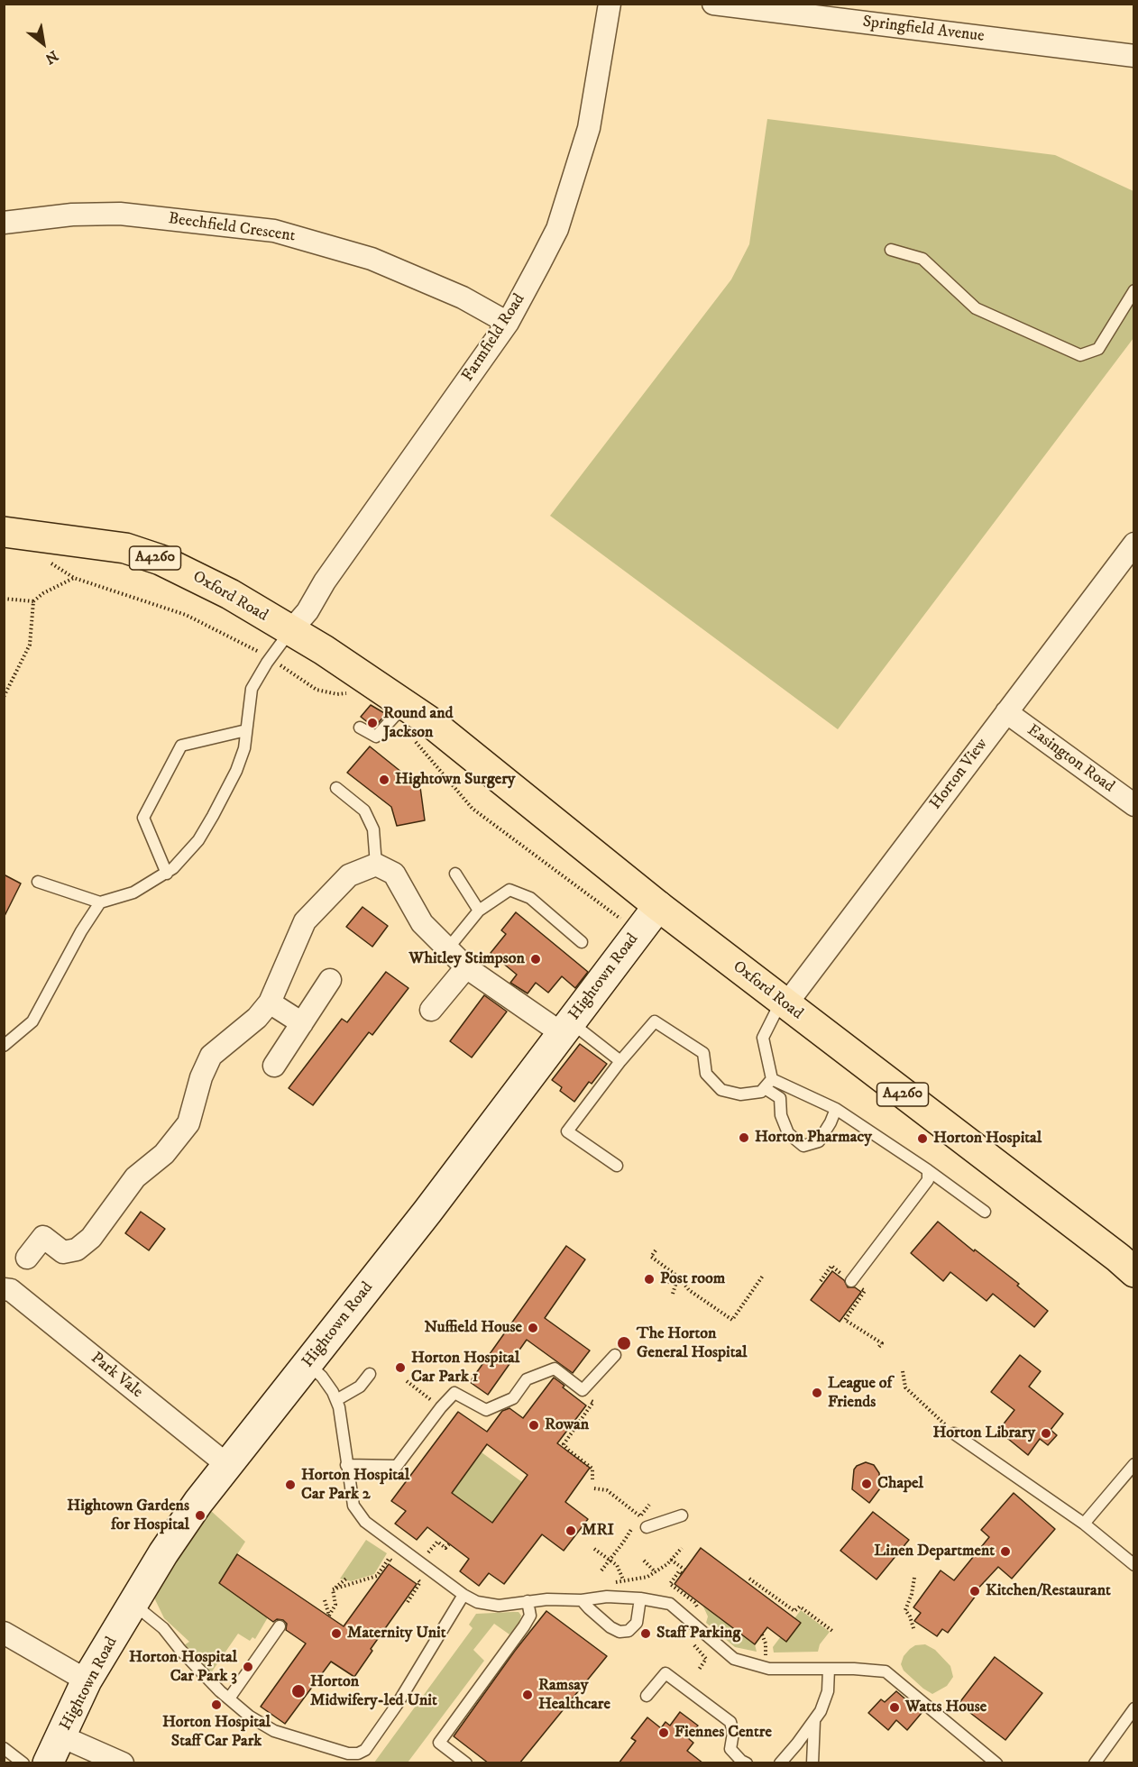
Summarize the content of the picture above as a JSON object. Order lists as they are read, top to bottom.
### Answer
{
  "streets": {
    "main road": ["A4260", "Oxford Road"],
    "street": [
      "Springfield Avenue",
      "Beechfield Crescent",
      "Farmfield Road",
      "Easington Road",
      "Horton View",
      "Hightown Road",
      "Park Vale"
    ]
  },
  "crossings": [
    ["Beechfield Crescent", "Farmfield Road"],
    ["Farmfield Road", "Oxford Road"],
    ["Oxford Road", "Horton View"],
    ["Oxford Road", "Hightown Road"],
    ["Easington Road", "Horton View"],
    ["Hightown Road", "Park Vale"]
  ],
  "places": [
    "Round and Jackson",
    "Hightown Surgery",
    "Whitley Stimpson",
    "Horton Pharmacy",
    "Horton Hospital",
    "Post room",
    "Nuffield House",
    "The Horton General Hospital",
    "Horton Hospital Car Park 1",
    "League of Friends",
    "Rowan",
    "Horton Library",
    "Chapel",
    "Horton Hospital Car Park 2",
    "Hightown Gardens for Hospital",
    "MRI",
    "Linen Department",
    "Kitchen/Restaurant",
    "Maternity Unit",
    "Staff Parking",
    "Horton Hospital Car Park 3",
    "Horton Midwifery-led Unit",
    "Ramsay Healthcare",
    "Horton Hospital Staff Car Park",
    "Watts House",
    "Fiennes Centre"
  ],
  "north": "bottom right"
}
